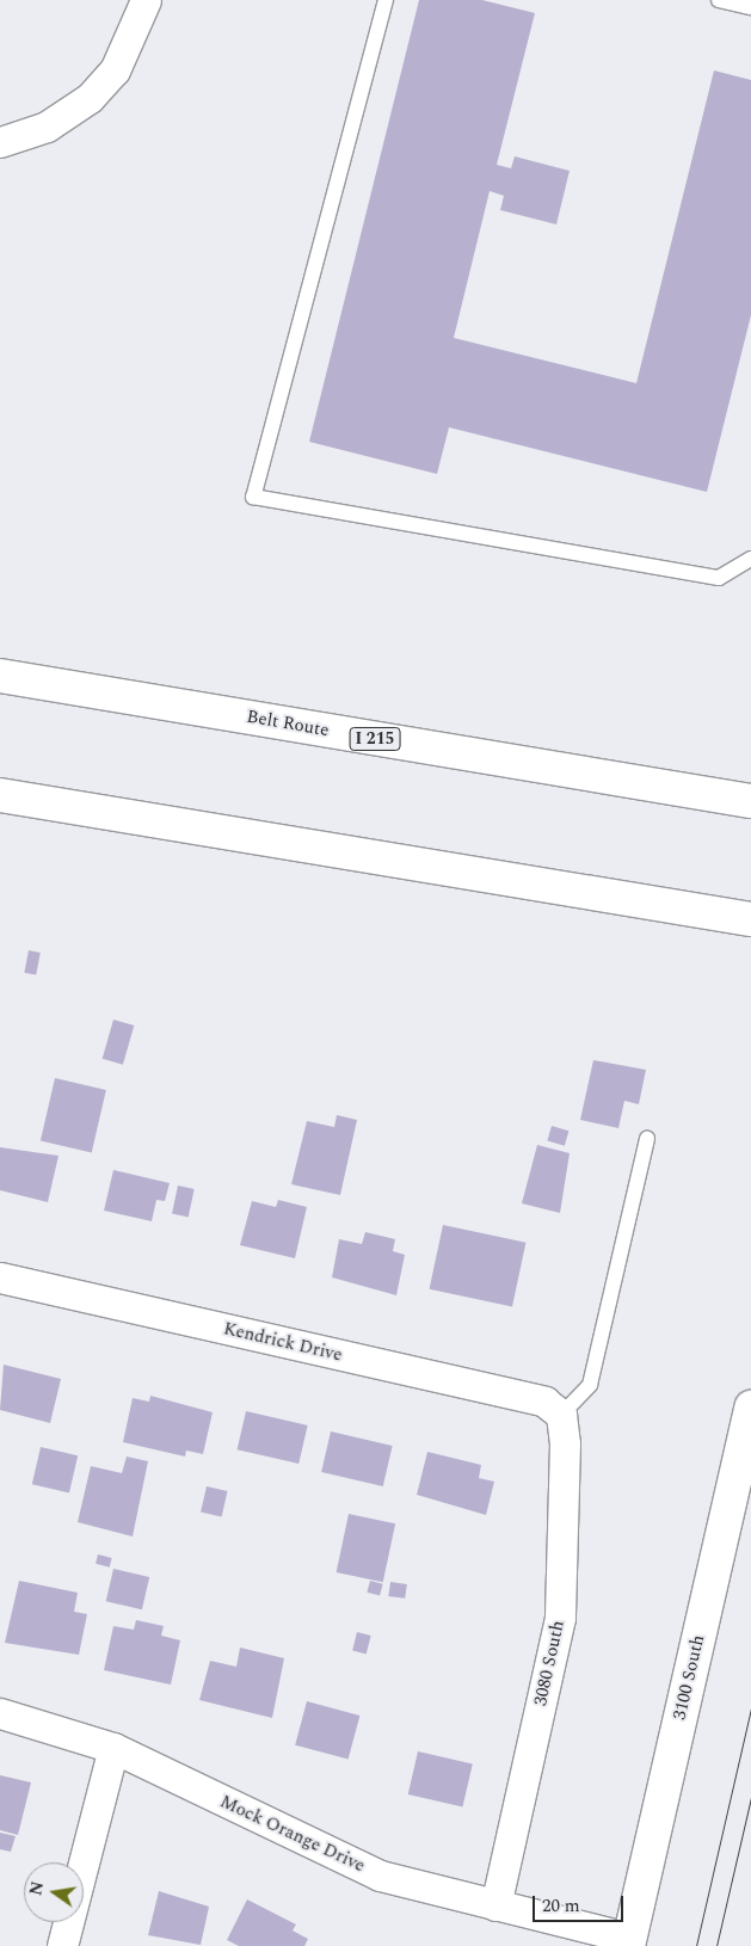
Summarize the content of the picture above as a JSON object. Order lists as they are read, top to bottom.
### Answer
{
  "streets": {
    "main road": ["Belt Route", "I 215", "3100 South"],
    "street": ["Kendrick Drive", "3080 South", "Mock Orange Drive"]
  },
  "crossings": [
    ["Kendrick Drive", "3080 South"],
    ["3080 South", "Mock Orange Drive"],
    ["3100 South", "Mock Orange Drive"]
  ],
  "scale_bar": "20 m",
  "north": "left"
}
